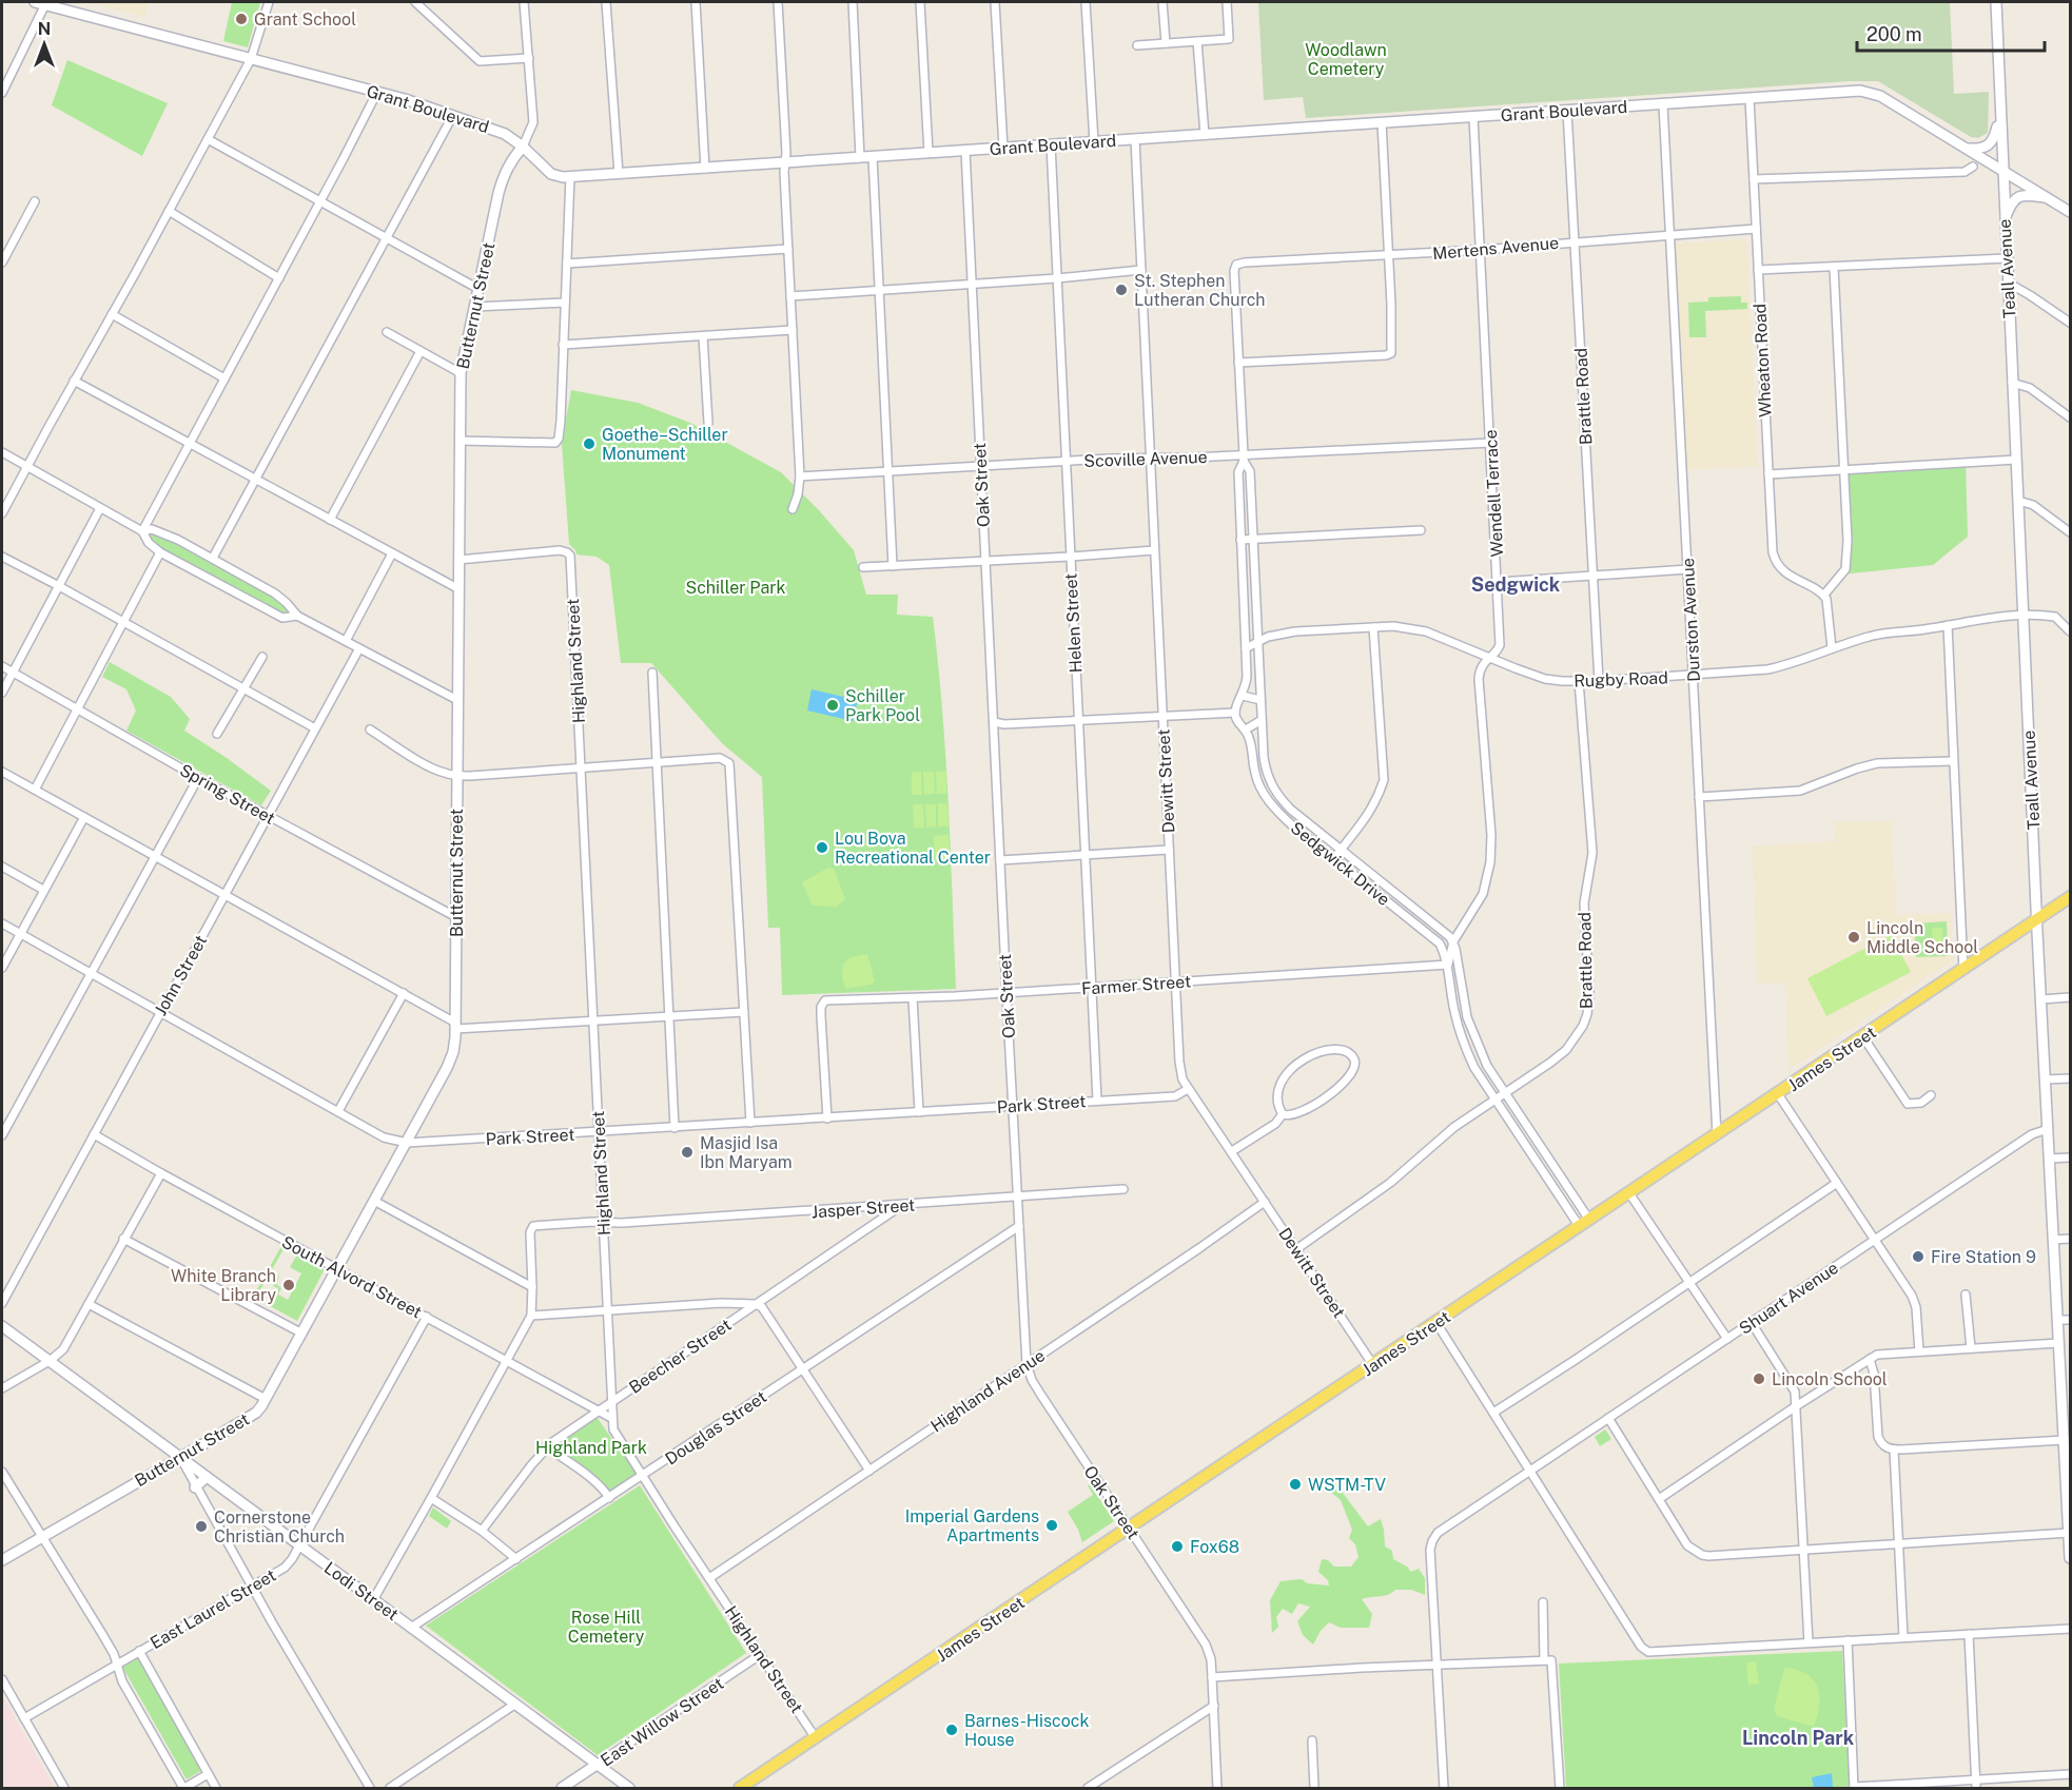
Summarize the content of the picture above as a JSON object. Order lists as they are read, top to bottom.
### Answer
{
  "streets": {
    "main road": ["James Street"],
    "street": [
      "Grant Boulevard",
      "Mertens Avenue",
      "Teall Avenue",
      "Butternut Street",
      "Wheaton Road",
      "Brattle Road",
      "Scoville Avenue",
      "Oak Street",
      "Wendell Terrace",
      "Durston Avenue",
      "Helen Street",
      "Highland Street",
      "Rugby Road",
      "Dewitt Street",
      "Spring Street",
      "Sedgwick Drive",
      "John Street",
      "Farmer Street",
      "Park Street",
      "Jasper Street",
      "South Alvord Street",
      "Shuart Avenue",
      "Beecher Street",
      "Highland Avenue",
      "Douglas Street",
      "Lodi Street",
      "East Laurel Street",
      "East Willow Street"
    ]
  },
  "crossings": [
    ["Grant Boulevard", "Teall Avenue"],
    ["Grant Boulevard", "Butternut Street"],
    ["Grant Boulevard", "Wheaton Road"],
    ["Grant Boulevard", "Brattle Road"],
    ["Grant Boulevard", "Oak Street"],
    ["Grant Boulevard", "Wendell Terrace"],
    ["Grant Boulevard", "Durston Avenue"],
    ["Grant Boulevard", "Helen Street"],
    ["Grant Boulevard", "Dewitt Street"],
    ["Mertens Avenue", "Wheaton Road"],
    ["Mertens Avenue", "Brattle Road"],
    ["Mertens Avenue", "Wendell Terrace"],
    ["Mertens Avenue", "Durston Avenue"],
    ["Mertens Avenue", "Sedgwick Drive"],
    ["Teall Avenue", "Rugby Road"],
    ["Teall Avenue", "James Street"],
    ["Teall Avenue", "Shuart Avenue"],
    ["Butternut Street", "Highland Street"],
    ["Butternut Street", "Spring Street"],
    ["Butternut Street", "Park Street"],
    ["Butternut Street", "South Alvord Street"],
    ["Butternut Street", "Lodi Street"],
    ["Brattle Road", "Rugby Road"],
    ["Brattle Road", "Dewitt Street"],
    ["Brattle Road", "Sedgwick Drive"],
    ["Scoville Avenue", "Oak Street"],
    ["Scoville Avenue", "Wendell Terrace"],
    ["Scoville Avenue", "Helen Street"],
    ["Scoville Avenue", "Dewitt Street"],
    ["Scoville Avenue", "Sedgwick Drive"],
    ["Oak Street", "Farmer Street"],
    ["Oak Street", "James Street"],
    ["Oak Street", "Park Street"],
    ["Oak Street", "Jasper Street"],
    ["Oak Street", "Highland Avenue"],
    ["Oak Street", "Douglas Street"],
    ["Wendell Terrace", "Rugby Road"],
    ["Wendell Terrace", "Sedgwick Drive"],
    ["Wendell Terrace", "Farmer Street"],
    ["Durston Avenue", "Rugby Road"],
    ["Durston Avenue", "James Street"],
    ["Helen Street", "Farmer Street"],
    ["Helen Street", "Park Street"],
    ["Highland Street", "James Street"],
    ["Highland Street", "Park Street"],
    ["Highland Street", "Jasper Street"],
    ["Highland Street", "South Alvord Street"],
    ["Highland Street", "Beecher Street"],
    ["Highland Street", "Highland Avenue"],
    ["Highland Street", "Douglas Street"],
    ["Highland Street", "East Willow Street"],
    ["Rugby Road", "Sedgwick Drive"],
    ["Dewitt Street", "Farmer Street"],
    ["Dewitt Street", "James Street"],
    ["Dewitt Street", "Park Street"],
    ["Dewitt Street", "Highland Avenue"],
    ["Spring Street", "John Street"],
    ["Sedgwick Drive", "Farmer Street"],
    ["Sedgwick Drive", "James Street"],
    ["John Street", "Park Street"],
    ["John Street", "South Alvord Street"],
    ["Farmer Street", "Park Street"],
    ["Jasper Street", "Beecher Street"],
    ["South Alvord Street", "Beecher Street"],
    ["South Alvord Street", "East Laurel Street"],
    ["Douglas Street", "Lodi Street"],
    ["Lodi Street", "East Laurel Street"],
    ["Lodi Street", "East Willow Street"]
  ],
  "districts": ["Sedgwick", "Lincoln Park"],
  "parks": [
    "Woodlawn Cemetery",
    "Schiller Park",
    "Highland Park",
    "Rose Hill Cemetery"
  ],
  "places": [
    "Grant School",
    "St. Stephen Lutheran Church",
    "Goethe–Schiller Monument",
    "Schiller Park Pool",
    "Lou Bova Recreational Center",
    "Lincoln Middle School",
    "Masjid Isa Ibn Maryam",
    "Fire Station 9",
    "White Branch Library",
    "Lincoln School",
    "WSTM-TV",
    "Imperial Gardens Apartments",
    "Cornerstone Christian Church",
    "Fox68",
    "Barnes-Hiscock House"
  ],
  "scale_bar": "200 m",
  "north": "top"
}
